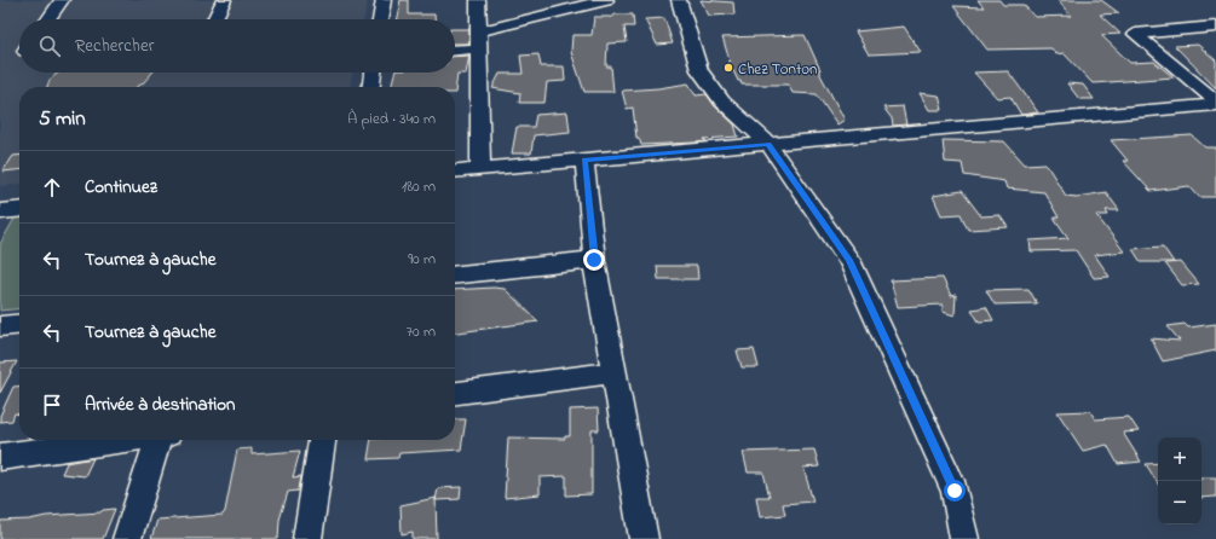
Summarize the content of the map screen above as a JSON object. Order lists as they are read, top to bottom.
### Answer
{
  "places": ["Chez Tonton"],
  "page": {
    "search": "Rechercher",
    "heading": ["5 min", "À pied · 340 m"],
    "list": [
      ["Continuez", "180 m"],
      ["Tournez à gauche", "90 m"],
      ["Tournez à gauche", "70 m"],
      "Arrivée à destination"
    ],
    "map_buttons": ["+", "−"]
  }
}
